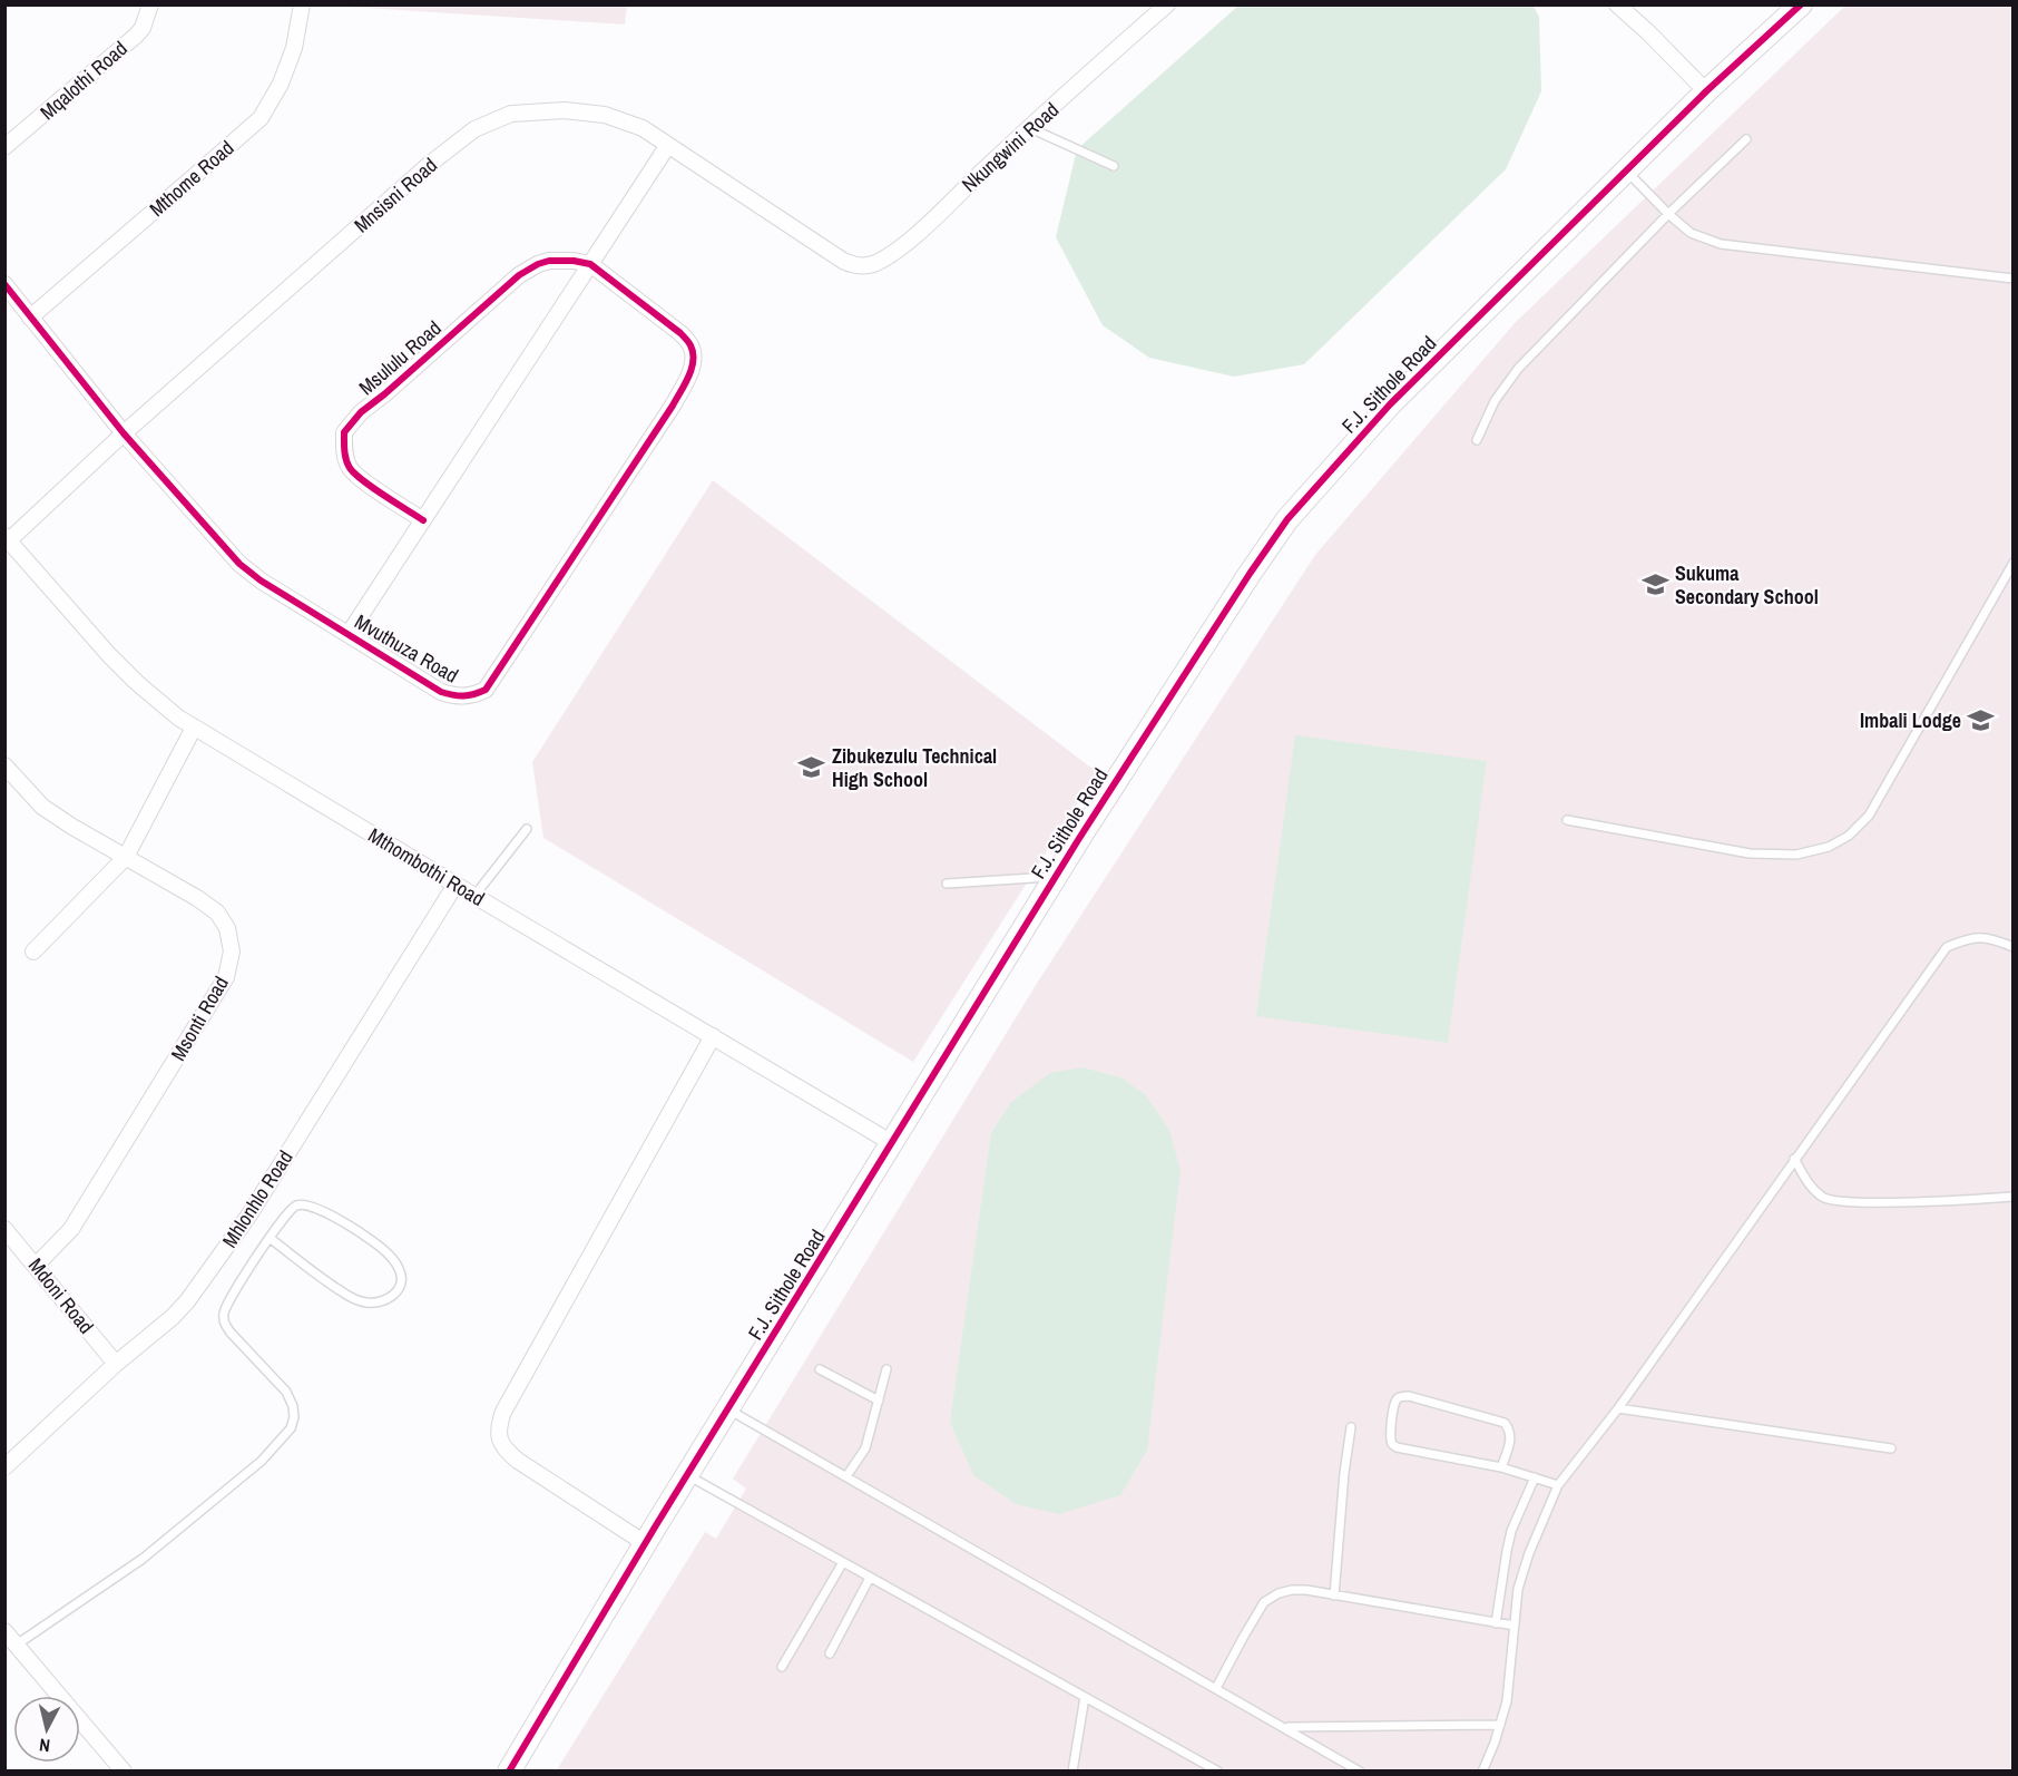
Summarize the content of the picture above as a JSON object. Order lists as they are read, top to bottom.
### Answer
{
  "streets": {
    "street": [
      "Mqalothi Road",
      "Nkungwini Road",
      "Mthome Road",
      "Mnsisni Road",
      "Msululu Road",
      "F.J. Sithole Road",
      "Mvuthuza Road",
      "Mthombothi Road",
      "Msonti Road",
      "Mhlonhlo Road",
      "Mdoni Road"
    ]
  },
  "crossings": [
    ["Nkungwini Road", "Mnsisni Road"],
    ["Mthome Road", "Mvuthuza Road"],
    ["Mnsisni Road", "Mvuthuza Road"],
    ["Mnsisni Road", "Mthombothi Road"],
    ["Msululu Road", "Mvuthuza Road"],
    ["F.J. Sithole Road", "Mthombothi Road"],
    ["Mthombothi Road", "Mhlonhlo Road"],
    ["Msonti Road", "Mdoni Road"],
    ["Mhlonhlo Road", "Mdoni Road"]
  ],
  "places": {
    "school or university": ["Sukuma Secondary School", "Imbali Lodge", "Zibukezulu Technical High School"]
  },
  "north": "bottom"
}
